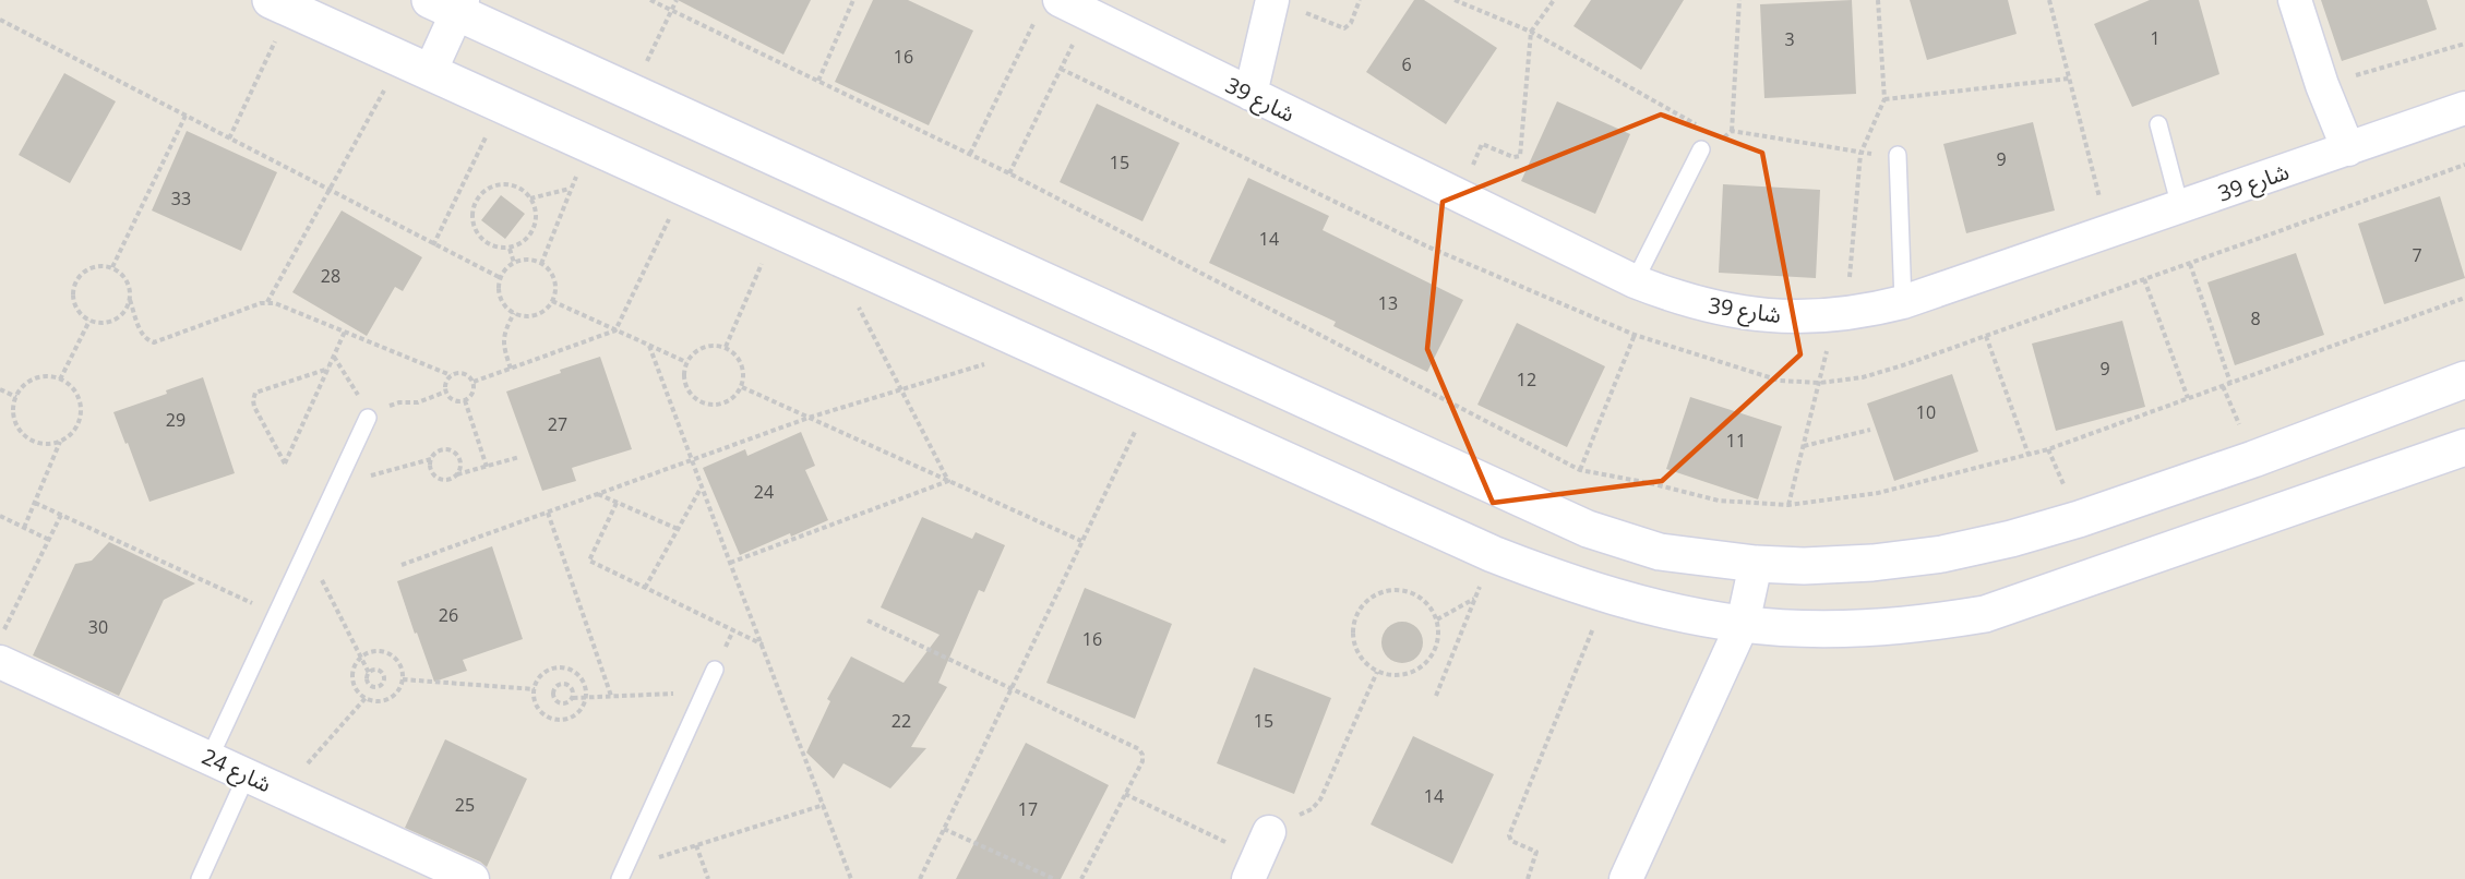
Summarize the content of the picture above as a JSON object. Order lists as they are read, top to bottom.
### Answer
{
  "streets": {
    "street": ["شارع 39", "شارع 24"]
  },
  "house_numbers": [
    "1",
    "3",
    "16",
    "6",
    "9",
    "15",
    "33",
    "14",
    "7",
    "28",
    "13",
    "8",
    "9",
    "12",
    "10",
    "29",
    "27",
    "11",
    "24",
    "26",
    "30",
    "16",
    "22",
    "15",
    "14",
    "25",
    "17"
  ]
}
